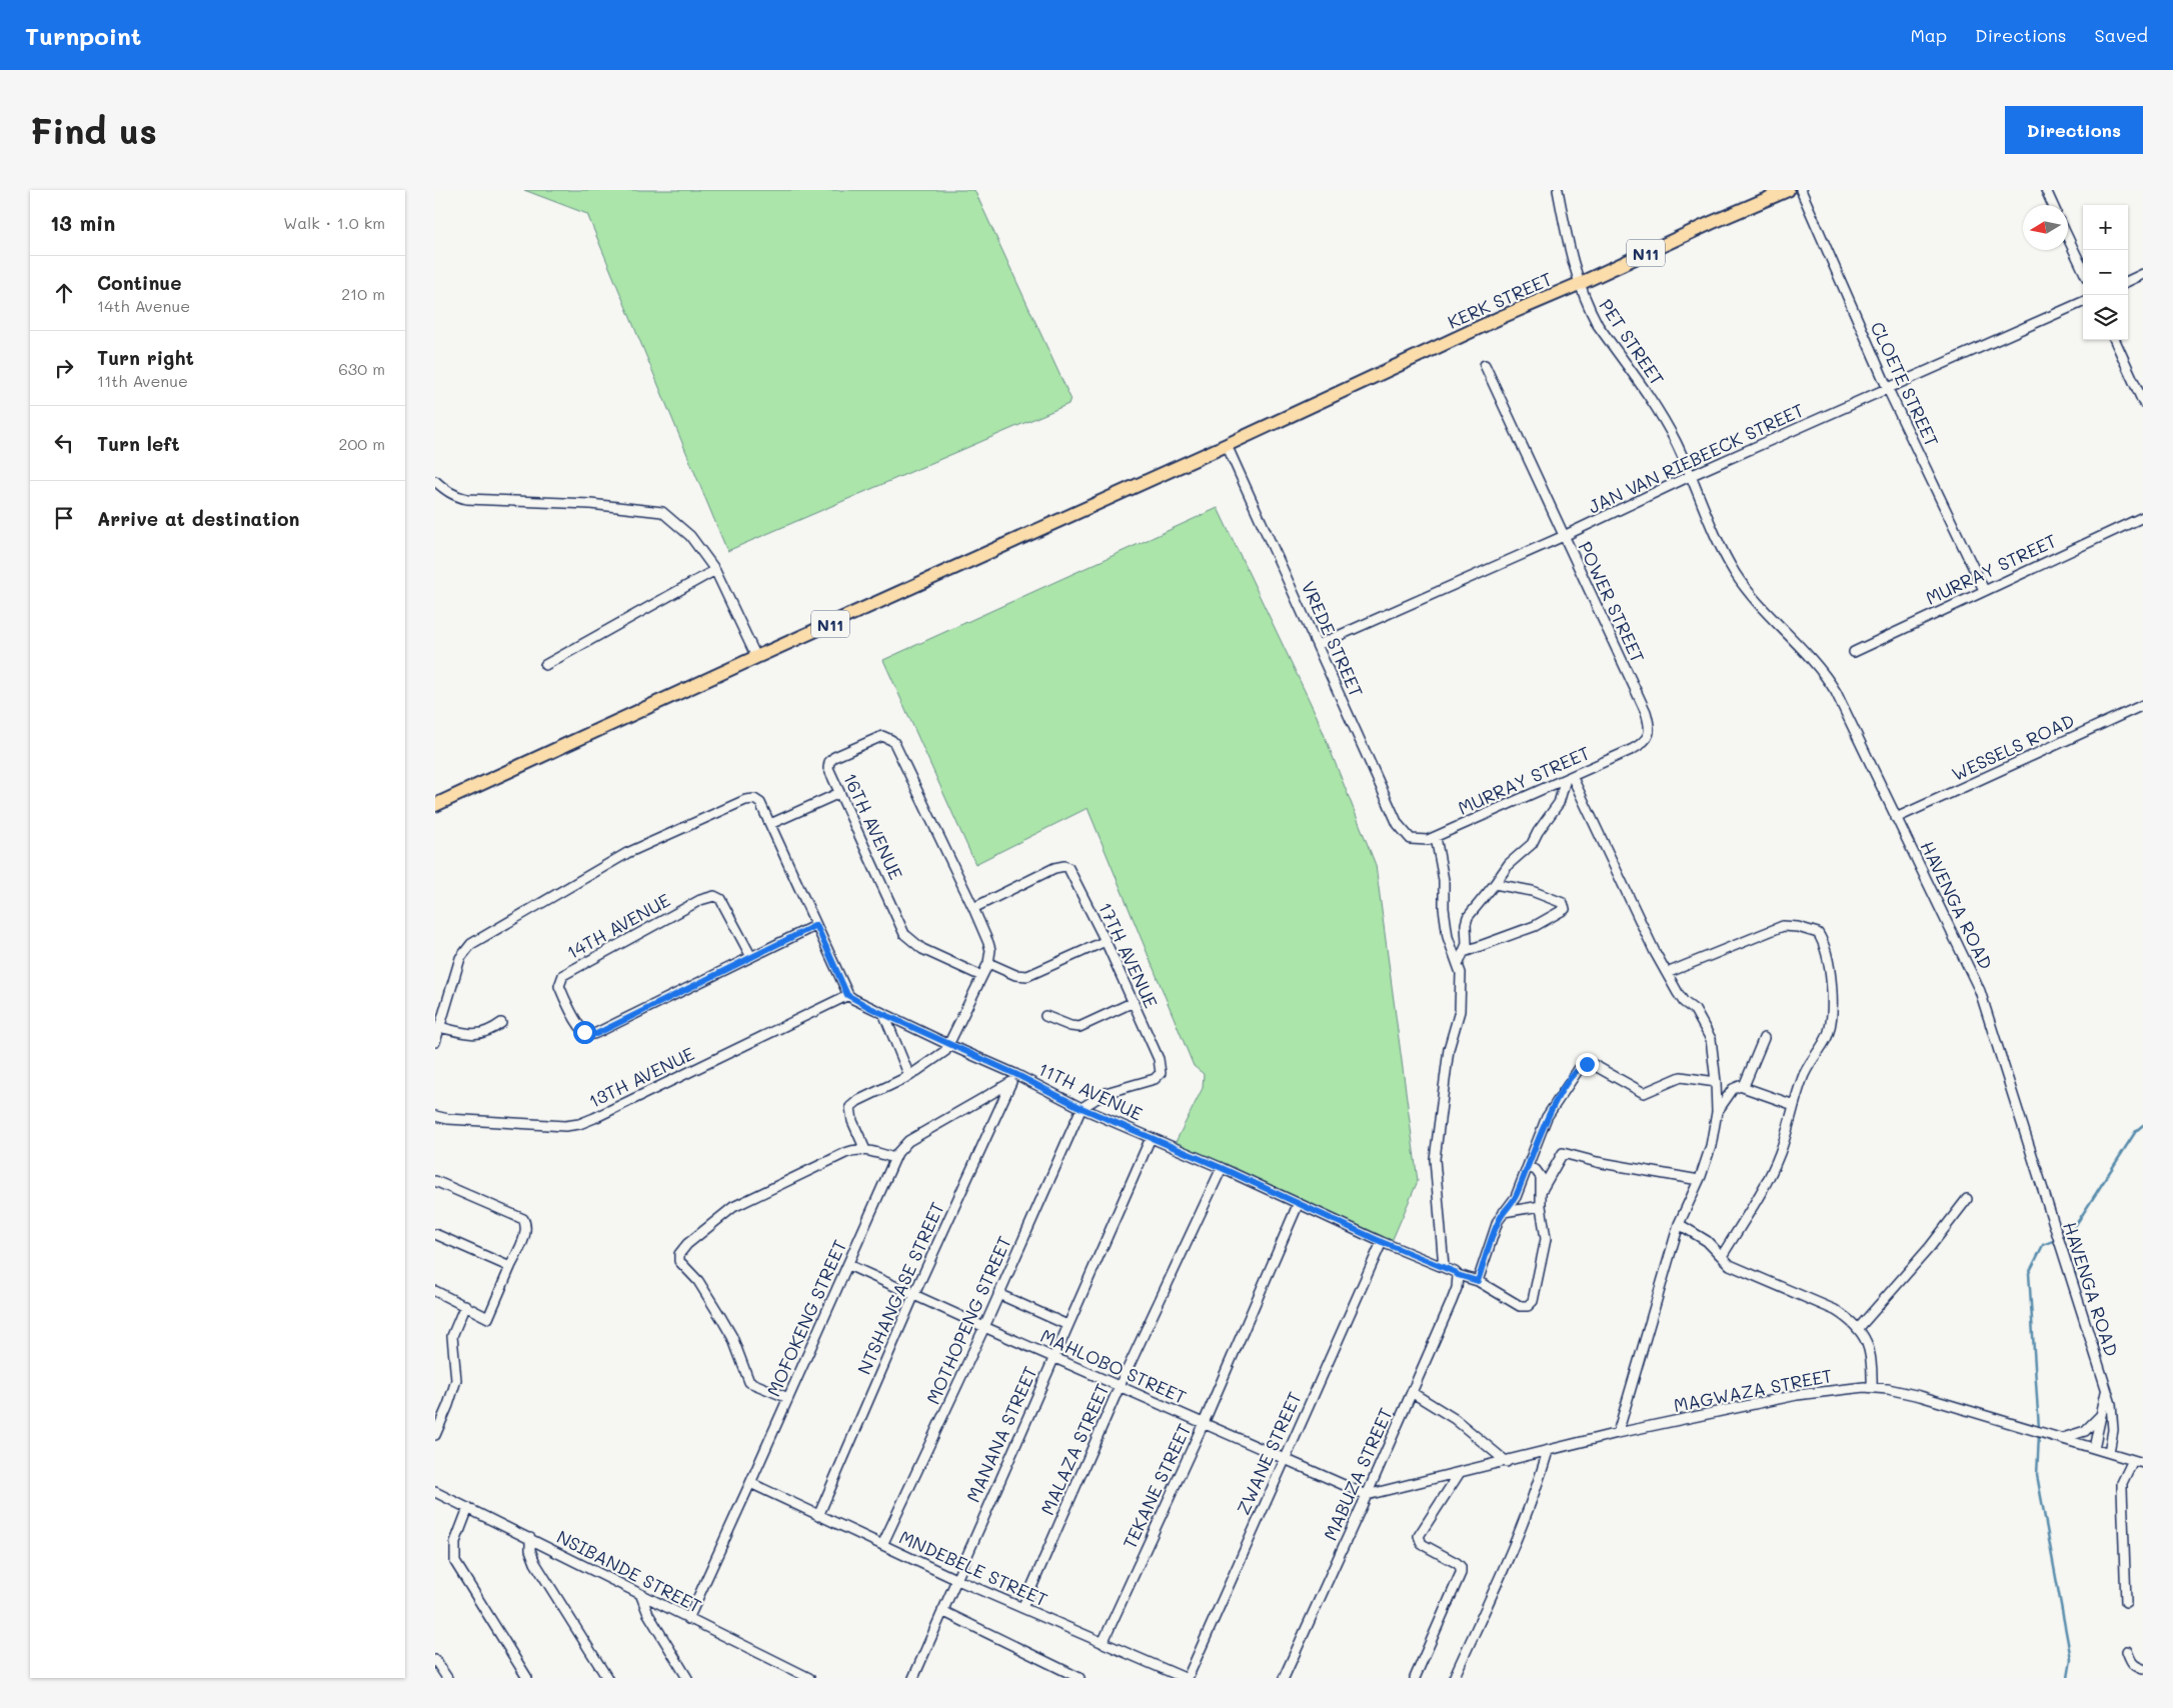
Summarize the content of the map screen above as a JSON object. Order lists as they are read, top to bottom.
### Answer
{
  "streets": {
    "highway": ["N11", "KERK STREET"],
    "street": [
      "PET STREET",
      "CLOETE STREET",
      "JAN VAN RIEBEECK STREET",
      "MURRAY STREET",
      "POWER STREET",
      "VREDE STREET",
      "WESSELS ROAD",
      "16TH AVENUE",
      "HAVENGA ROAD",
      "14TH AVENUE",
      "17TH AVENUE",
      "13TH AVENUE",
      "11TH AVENUE",
      "NTSHANGASE STREET",
      "MOFOKENG STREET",
      "MOTHOPENG STREET",
      "MAHLOBO STREET",
      "MAGWAZA STREET",
      "MANANA STREET",
      "MALAZA STREET",
      "ZWANE STREET",
      "MABUZA STREET",
      "TEKANE STREET",
      "MNDEBELE STREET",
      "NSIBANDE STREET"
    ]
  },
  "crossings": [
    ["N11", "KERK STREET"],
    ["N11", "VREDE STREET"],
    ["KERK STREET", "PET STREET"],
    ["KERK STREET", "VREDE STREET"],
    ["PET STREET", "JAN VAN RIEBEECK STREET"],
    ["PET STREET", "HAVENGA ROAD"],
    ["CLOETE STREET", "JAN VAN RIEBEECK STREET"],
    ["CLOETE STREET", "MURRAY STREET"],
    ["JAN VAN RIEBEECK STREET", "POWER STREET"],
    ["JAN VAN RIEBEECK STREET", "VREDE STREET"],
    ["JAN VAN RIEBEECK STREET", "HAVENGA ROAD"],
    ["MURRAY STREET", "POWER STREET"],
    ["MURRAY STREET", "VREDE STREET"],
    ["WESSELS ROAD", "HAVENGA ROAD"],
    ["16TH AVENUE", "17TH AVENUE"],
    ["HAVENGA ROAD", "MAGWAZA STREET"],
    ["17TH AVENUE", "11TH AVENUE"],
    ["17TH AVENUE", "MOTHOPENG STREET"],
    ["13TH AVENUE", "11TH AVENUE"],
    ["11TH AVENUE", "NTSHANGASE STREET"],
    ["11TH AVENUE", "MOFOKENG STREET"],
    ["11TH AVENUE", "MOTHOPENG STREET"],
    ["11TH AVENUE", "MANANA STREET"],
    ["11TH AVENUE", "MALAZA STREET"],
    ["11TH AVENUE", "ZWANE STREET"],
    ["11TH AVENUE", "MABUZA STREET"],
    ["11TH AVENUE", "TEKANE STREET"],
    ["NTSHANGASE STREET", "MOFOKENG STREET"],
    ["NTSHANGASE STREET", "MAHLOBO STREET"],
    ["NTSHANGASE STREET", "MNDEBELE STREET"],
    ["MOFOKENG STREET", "MAHLOBO STREET"],
    ["MOFOKENG STREET", "MNDEBELE STREET"],
    ["MOFOKENG STREET", "NSIBANDE STREET"],
    ["MOTHOPENG STREET", "MAHLOBO STREET"],
    ["MOTHOPENG STREET", "MNDEBELE STREET"],
    ["MAHLOBO STREET", "MAGWAZA STREET"],
    ["MAHLOBO STREET", "MANANA STREET"],
    ["MAHLOBO STREET", "MALAZA STREET"],
    ["MAHLOBO STREET", "ZWANE STREET"],
    ["MAHLOBO STREET", "MABUZA STREET"],
    ["MAHLOBO STREET", "TEKANE STREET"],
    ["MAGWAZA STREET", "MABUZA STREET"],
    ["MANANA STREET", "MNDEBELE STREET"],
    ["MALAZA STREET", "MNDEBELE STREET"],
    ["ZWANE STREET", "MNDEBELE STREET"],
    ["TEKANE STREET", "MNDEBELE STREET"]
  ],
  "north": "left",
  "page": {
    "header": "Turnpoint",
    "nav": ["Map", "Directions", "Saved"],
    "buttons": "Directions",
    "title": "Find us",
    "heading": ["13 min", "Walk · 1.0 km"],
    "map_buttons": ["+", "−"],
    "list": [
      ["Continue", "14th Avenue", "210 m"],
      ["Turn right", "11th Avenue", "630 m"],
      ["Turn left", "200 m"],
      "Arrive at destination"
    ]
  }
}
